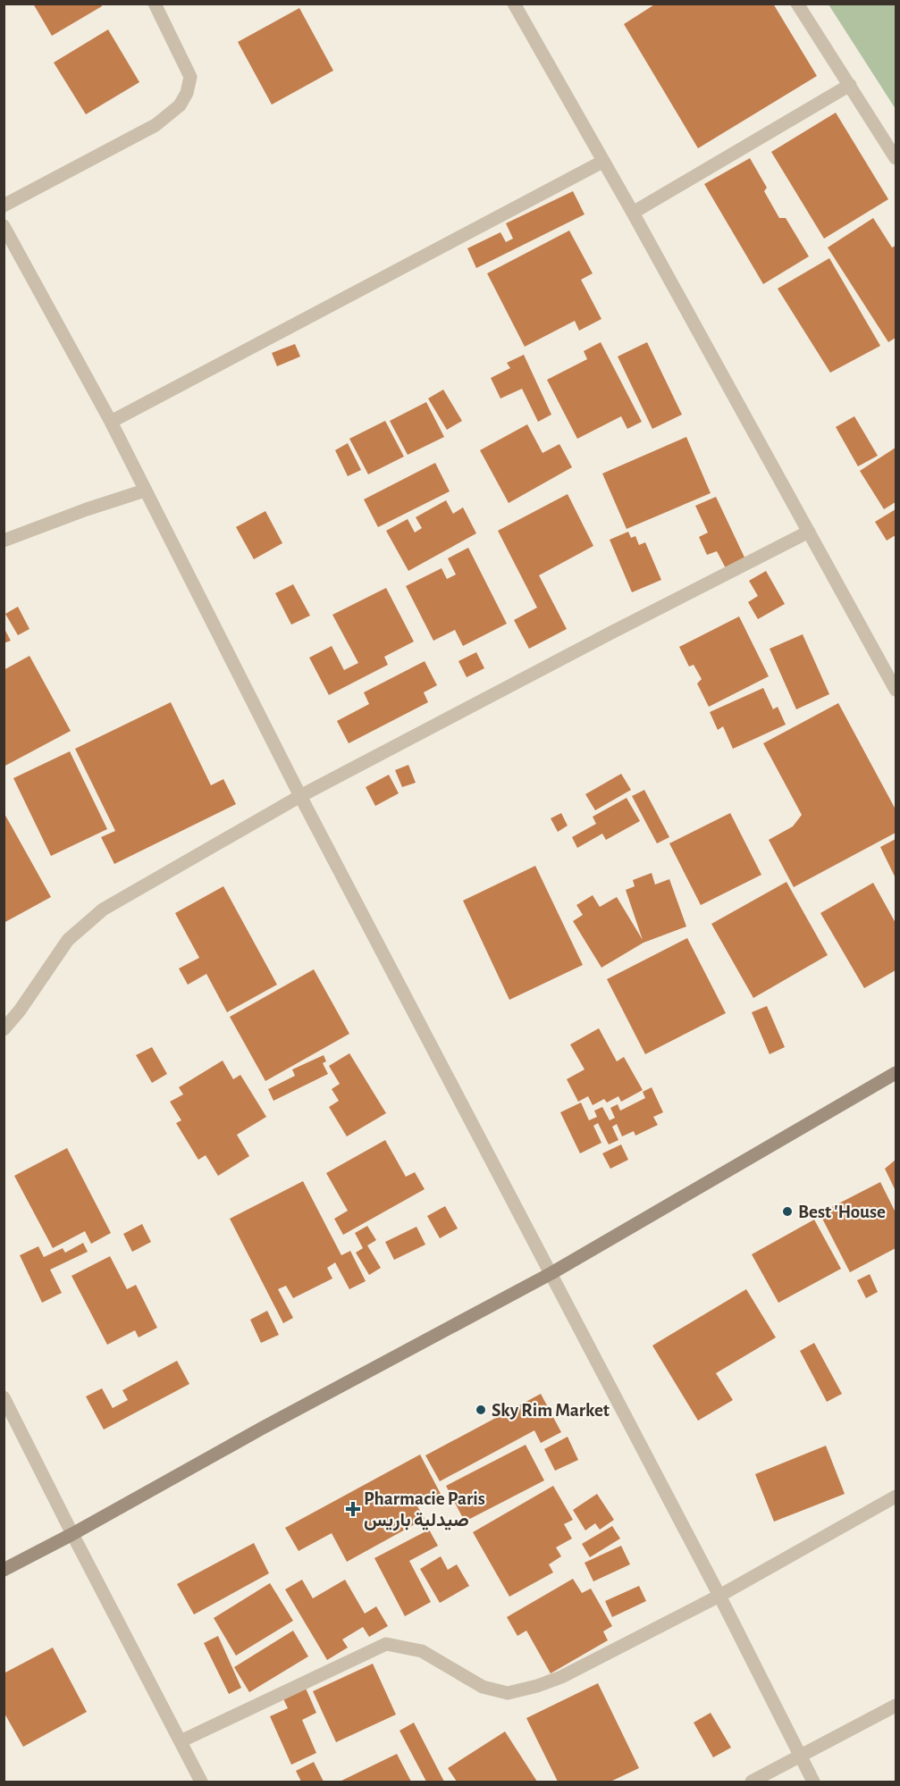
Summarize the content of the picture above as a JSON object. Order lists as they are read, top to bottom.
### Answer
{
  "places": {
    "other": ["Best 'House", "Sky Rim Market"],
    "health": ["Pharmacie Paris صيدلية باريس"]
  }
}
